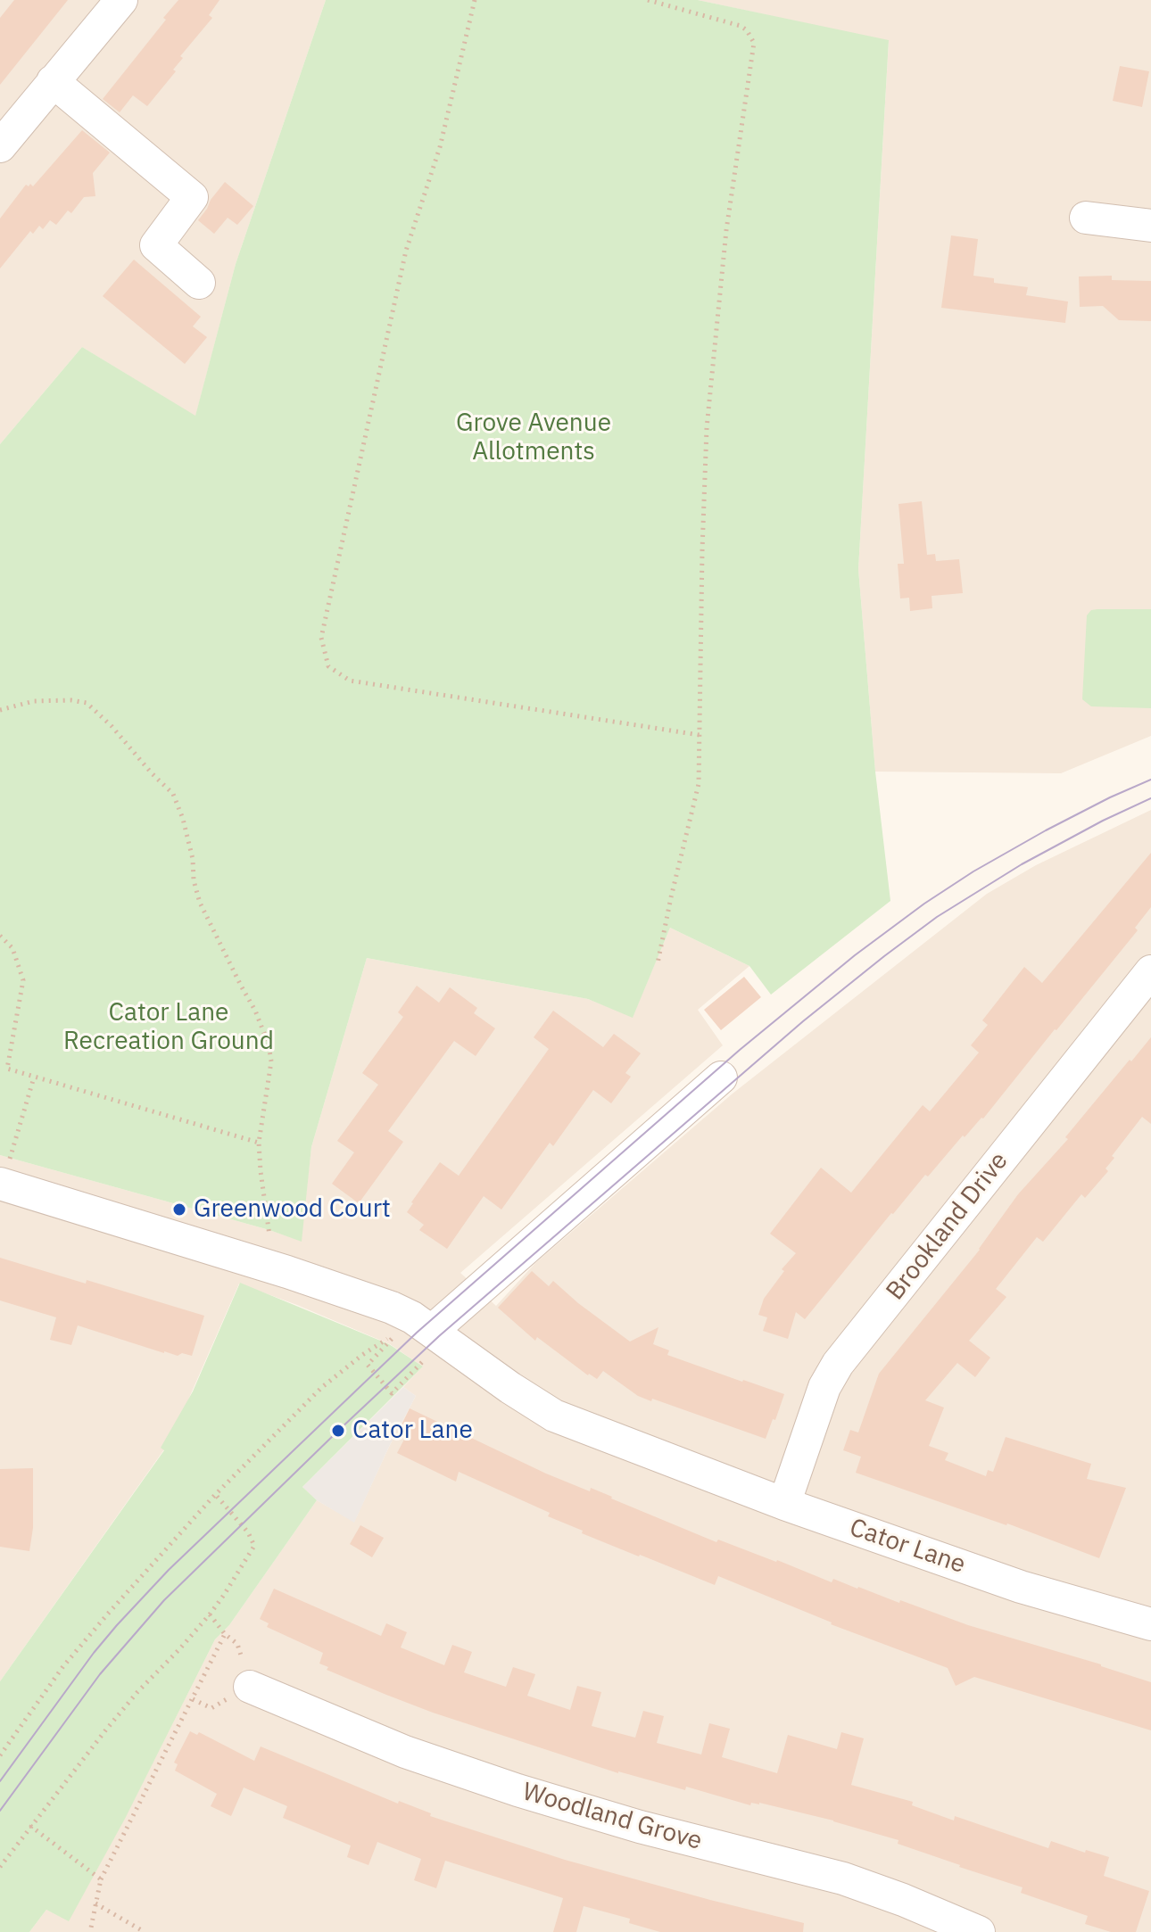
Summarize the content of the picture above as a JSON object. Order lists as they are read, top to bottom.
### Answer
{
  "streets": {
    "street": ["Brookland Drive", "Cator Lane", "Woodland Grove"]
  },
  "crossings": [
    ["Brookland Drive", "Cator Lane"]
  ],
  "parks": ["Grove Avenue Allotments", "Cator Lane Recreation Ground"],
  "places": ["Greenwood Court", "Cator Lane"]
}
